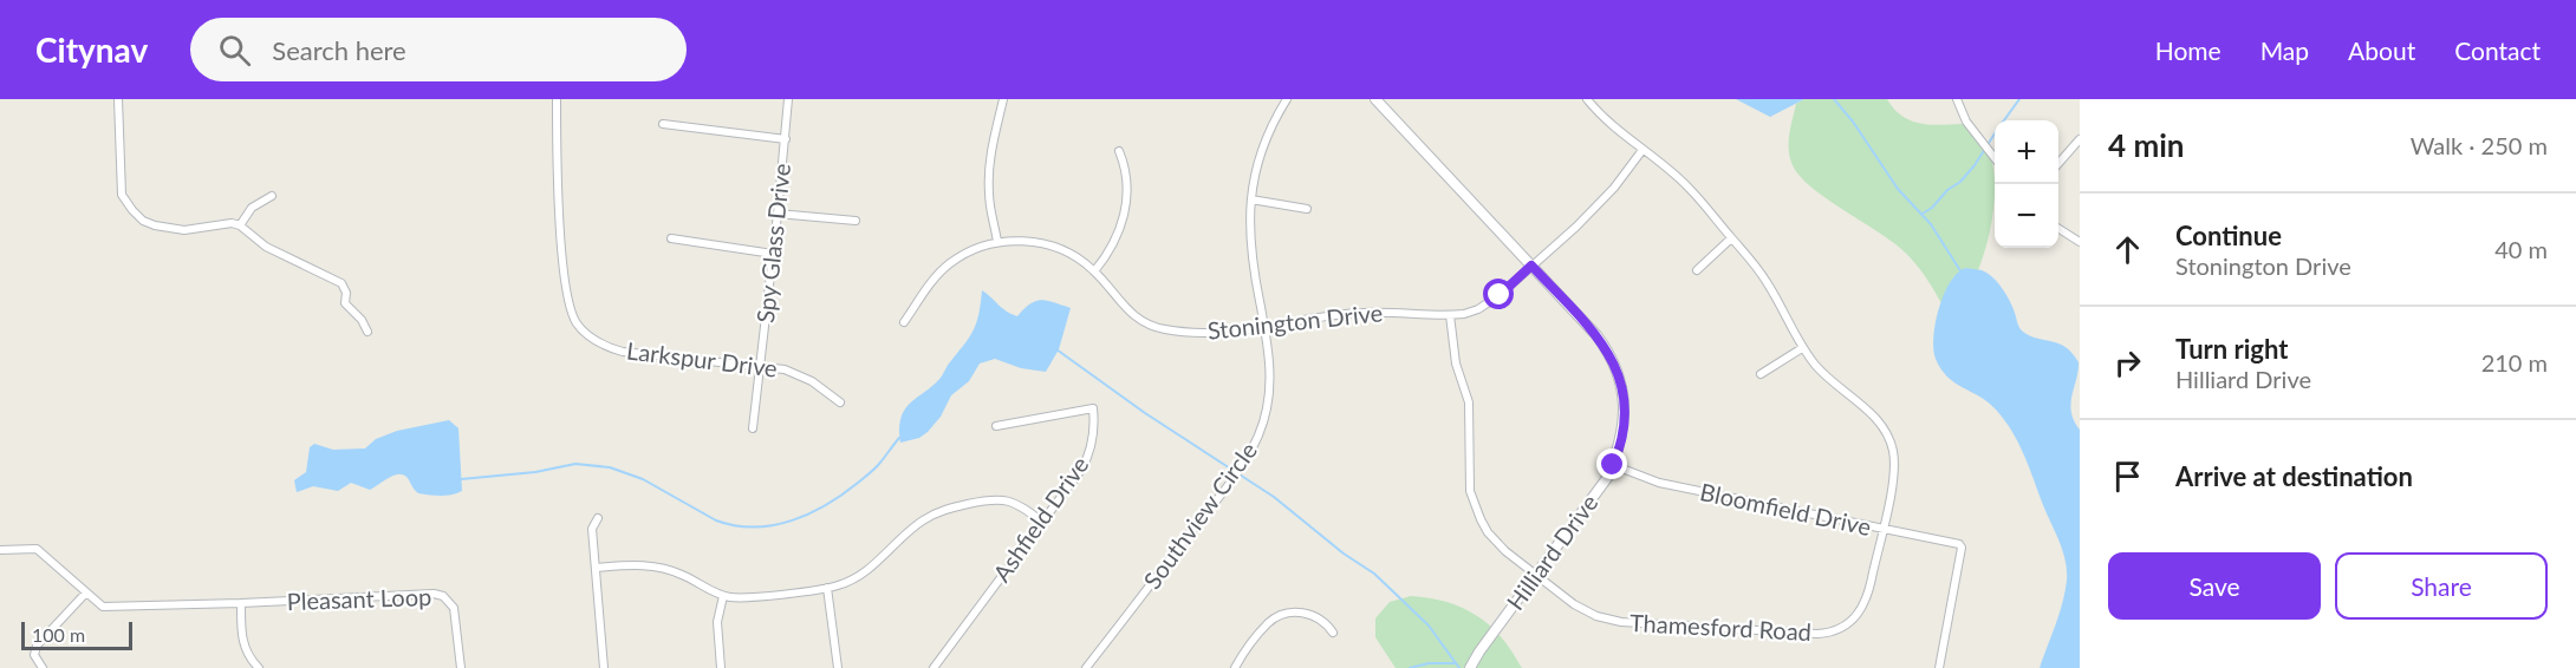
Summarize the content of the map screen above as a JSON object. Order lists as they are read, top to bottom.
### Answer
{
  "streets": {
    "street": [
      "Spy Glass Drive",
      "Stonington Drive",
      "Larkspur Drive",
      "Bloomfield Drive",
      "Southview Circle",
      "Ashfield Drive",
      "Hilliard Drive",
      "Pleasant Loop",
      "Thamesford Road"
    ]
  },
  "crossings": [
    ["Spy Glass Drive", "Larkspur Drive"],
    ["Stonington Drive", "Southview Circle"],
    ["Stonington Drive", "Hilliard Drive"],
    ["Stonington Drive", "Thamesford Road"],
    ["Bloomfield Drive", "Hilliard Drive"],
    ["Bloomfield Drive", "Thamesford Road"],
    ["Hilliard Drive", "Thamesford Road"]
  ],
  "scale_bar": "100 m",
  "page": {
    "header": "Citynav",
    "search": "Search here",
    "nav": [
      "Home",
      "Map",
      "About",
      "Contact"
    ],
    "heading": ["4 min", "Walk · 250 m"],
    "map_buttons": ["+", "−"],
    "list": [
      ["Continue", "Stonington Drive", "40 m"],
      ["Turn right", "Hilliard Drive", "210 m"],
      "Arrive at destination"
    ],
    "buttons": ["Save", "Share"],
    "scale": "100 m"
  }
}
